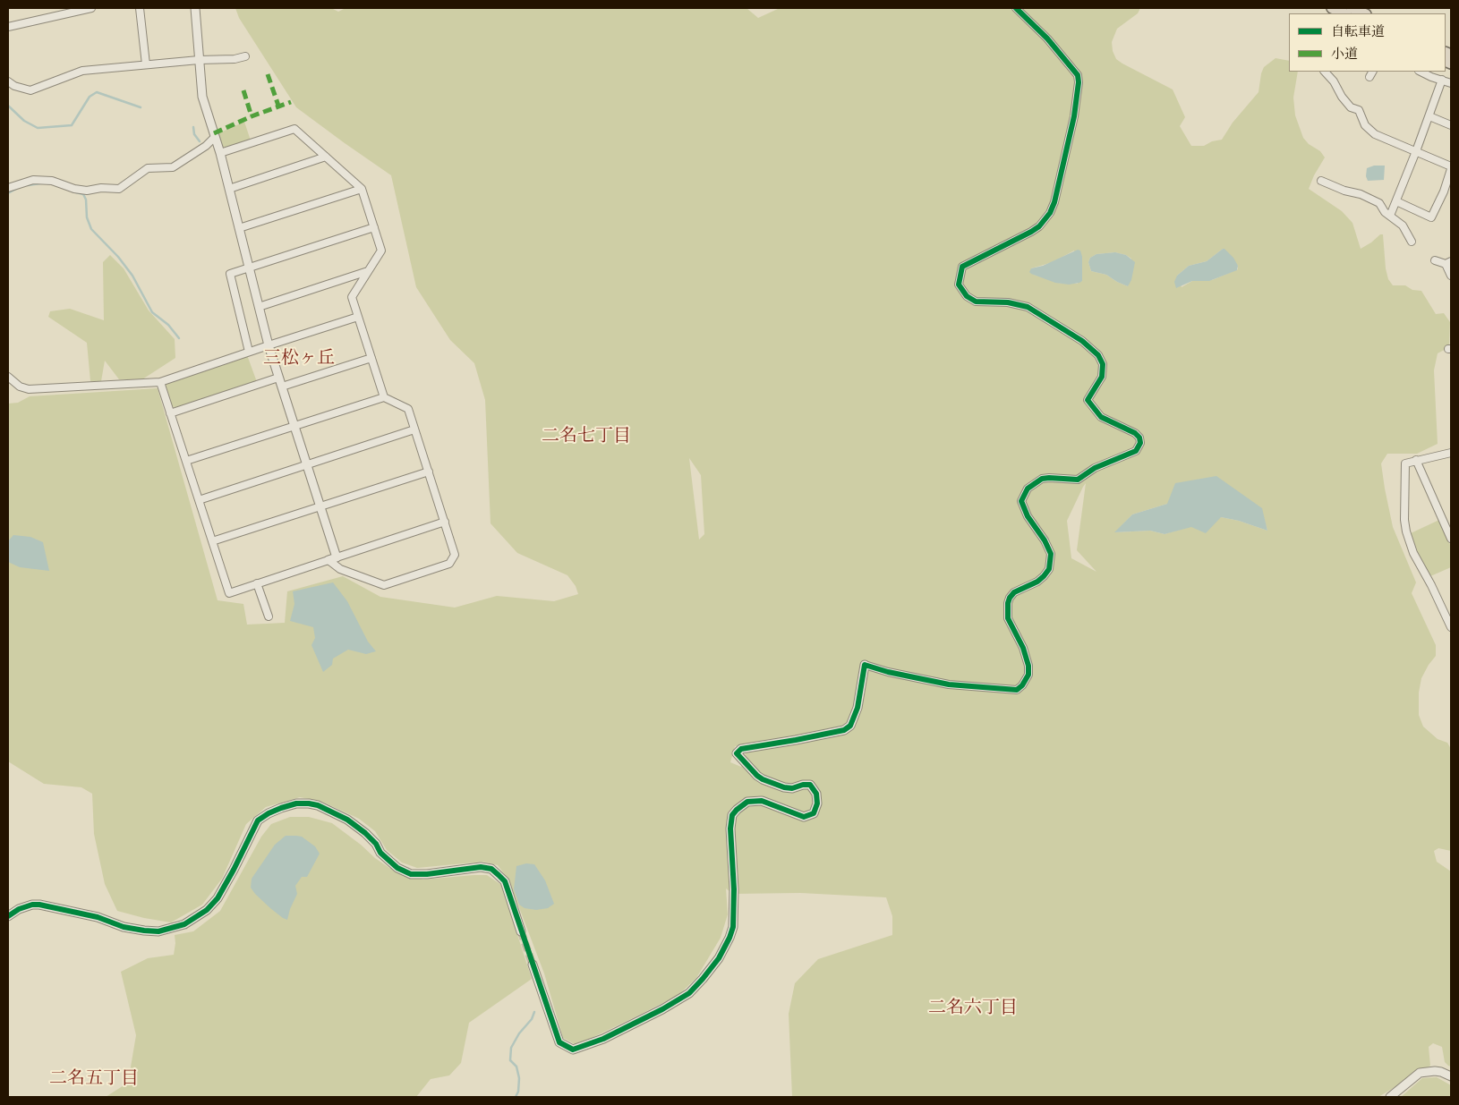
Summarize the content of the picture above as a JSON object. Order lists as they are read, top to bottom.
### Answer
{
  "districts": [
    "三松ヶ丘",
    "二名七丁目",
    "二名六丁目",
    "二名五丁目"
  ],
  "legend": ["自転車道", "小道"]
}
